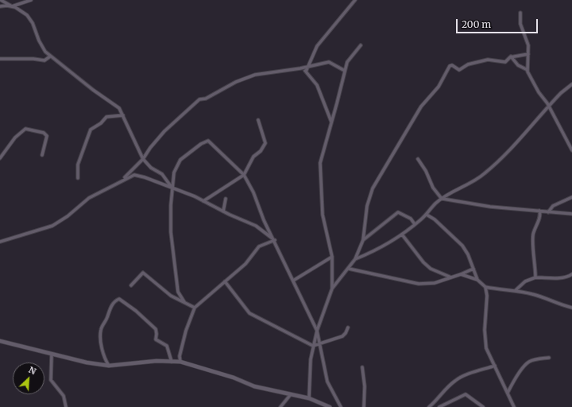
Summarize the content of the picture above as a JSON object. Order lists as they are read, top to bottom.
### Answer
{
  "scale_bar": "200 m",
  "north": "top right"
}
